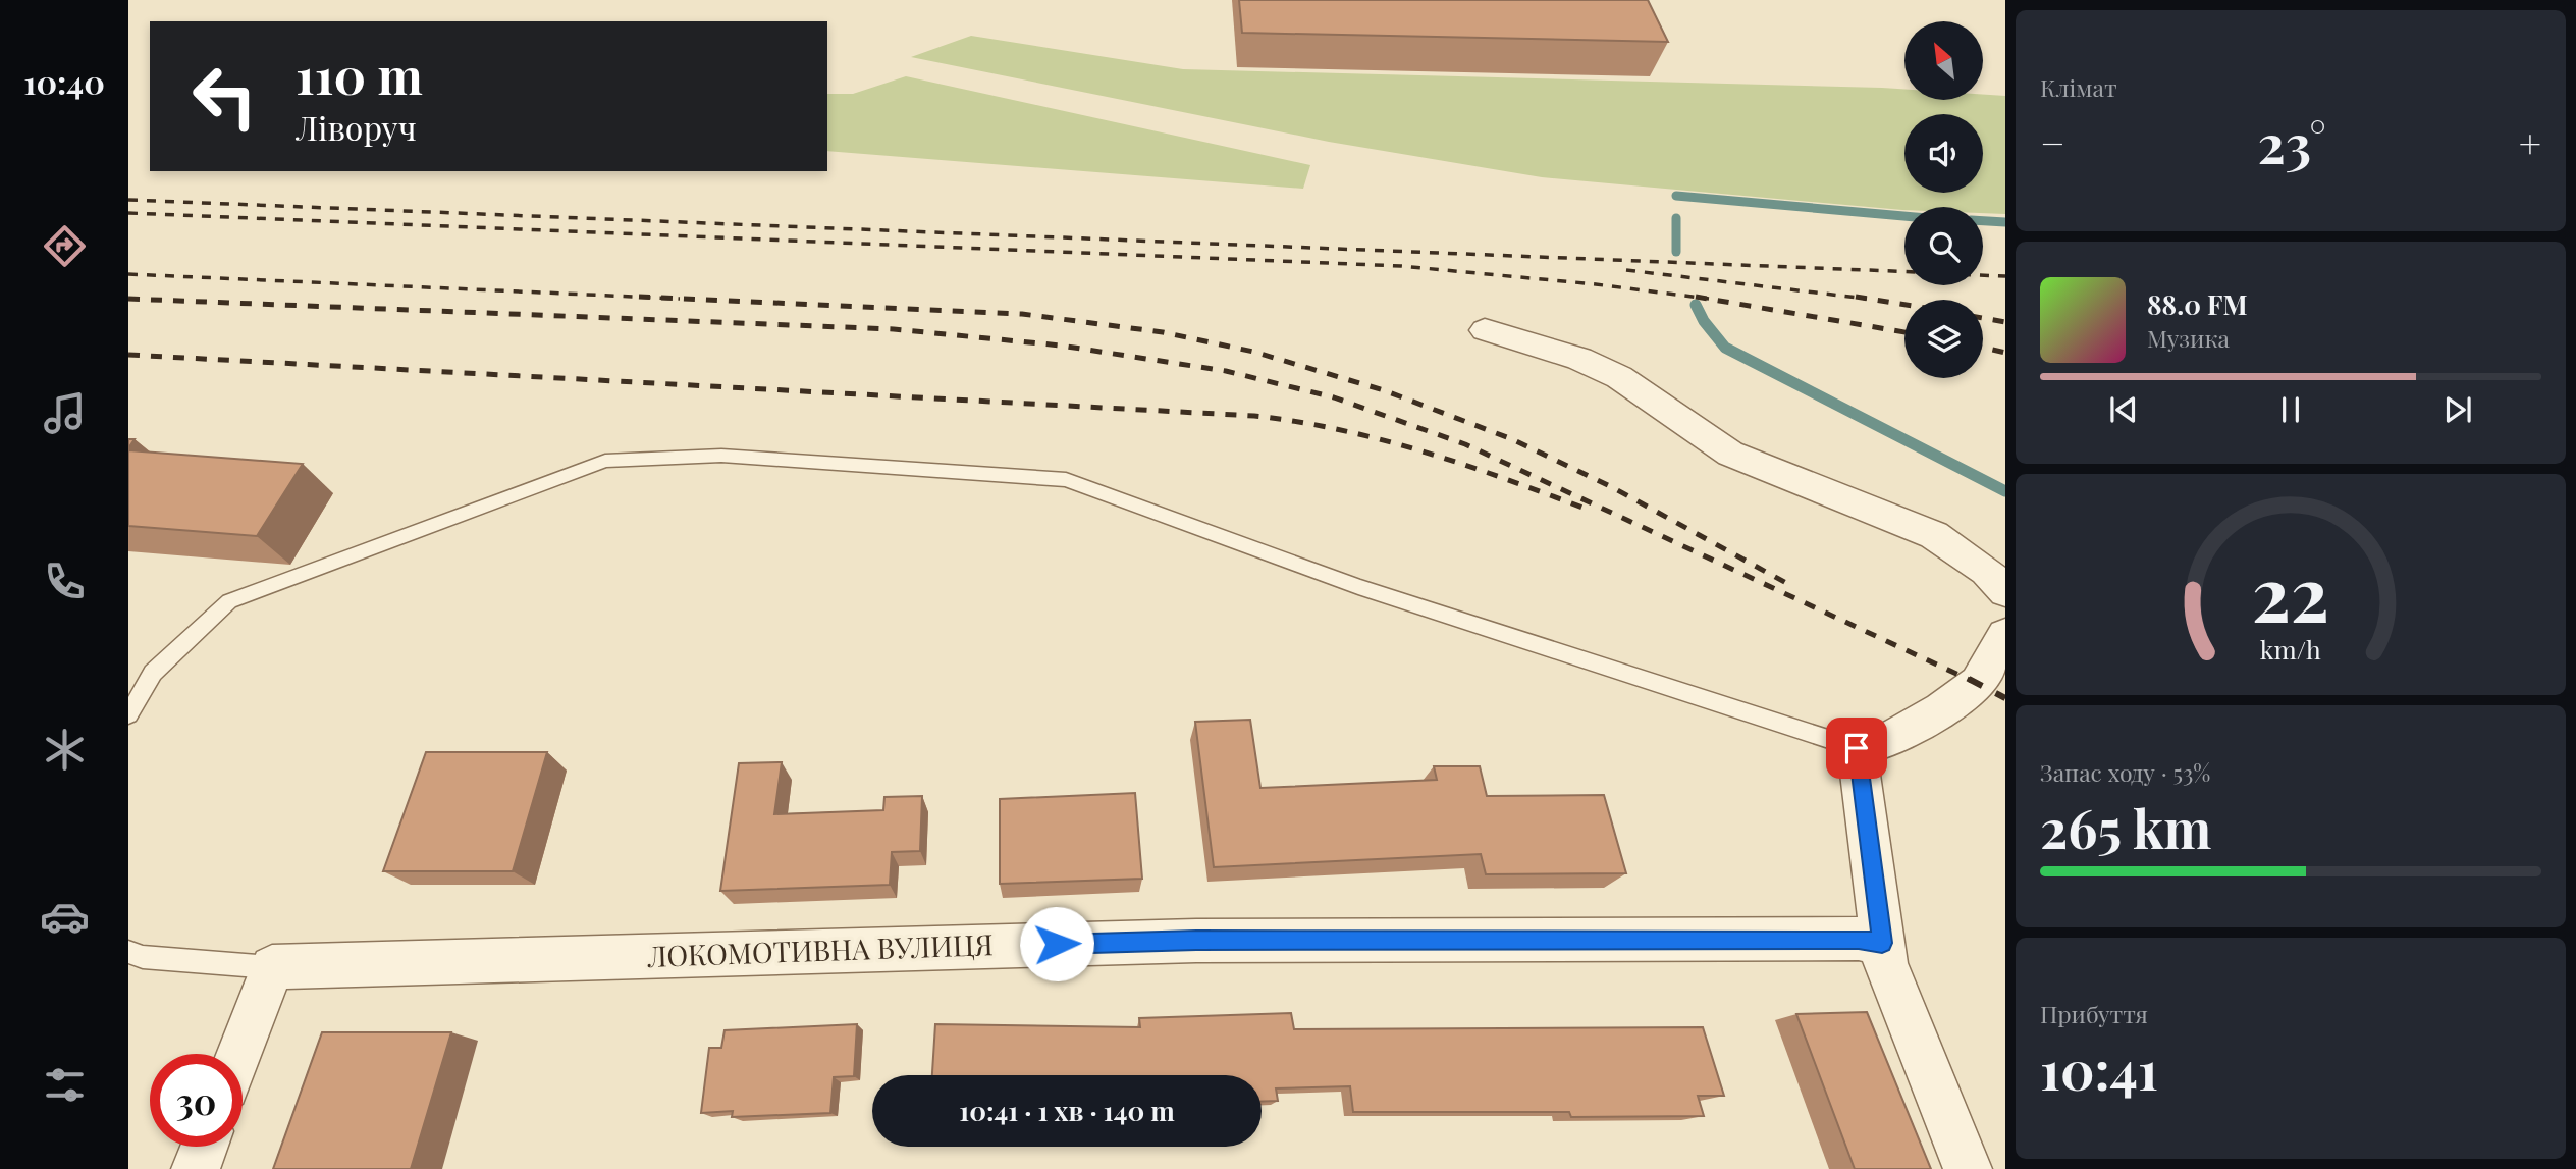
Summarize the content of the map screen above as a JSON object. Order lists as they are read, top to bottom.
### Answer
{
  "streets": {
    "street": ["ЛОКОМОТИВНА ВУЛИЦЯ"]
  },
  "north": "top left",
  "page": {
    "tabs": "10:40",
    "tile": [
      "Клімат",
      ["Запас ходу · 53%", "265 km"],
      ["Прибуття", "10:41"]
    ],
    "turn": ["110 m", "Ліворуч"],
    "heat": ["−", "23°", "+"],
    "song": ["88.0 FM", "Музика"],
    "limit": "30",
    "trip": "10:41 · 1 хв · 140 m",
    "gauge": ["22", "km/h"]
  }
}
